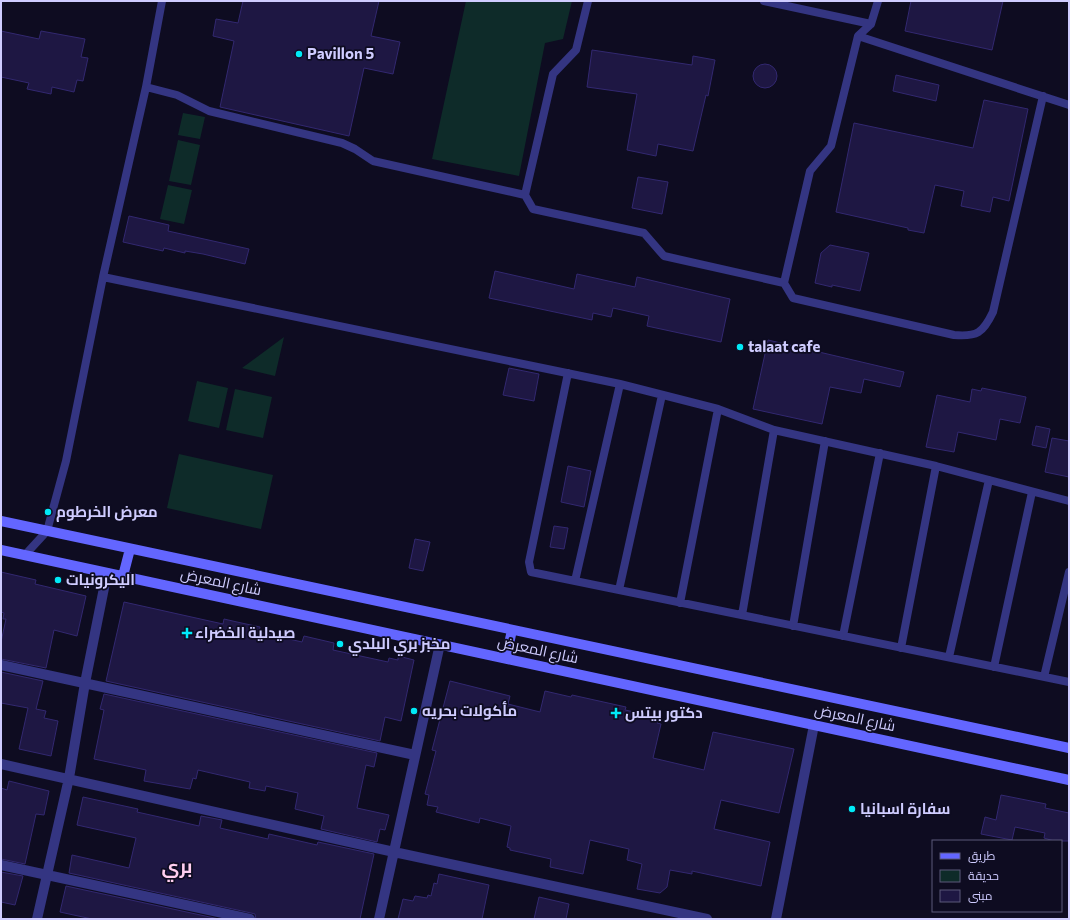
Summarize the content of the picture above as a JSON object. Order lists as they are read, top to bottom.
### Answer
{
  "streets": {
    "main road": ["شارع المعرض"]
  },
  "districts": ["بري"],
  "places": {
    "other": [
      "Pavillon 5",
      "talaat cafe",
      "معرض الخرطوم",
      "اليكرونيات",
      "مخبز بري البلدي",
      "مأكولات بحريه",
      "سفارة اسبانيا"
    ],
    "health": ["صيدلية الخضراء", "دكتور بيتس"]
  },
  "legend": ["طريق", "حديقة", "مبنى"]
}
